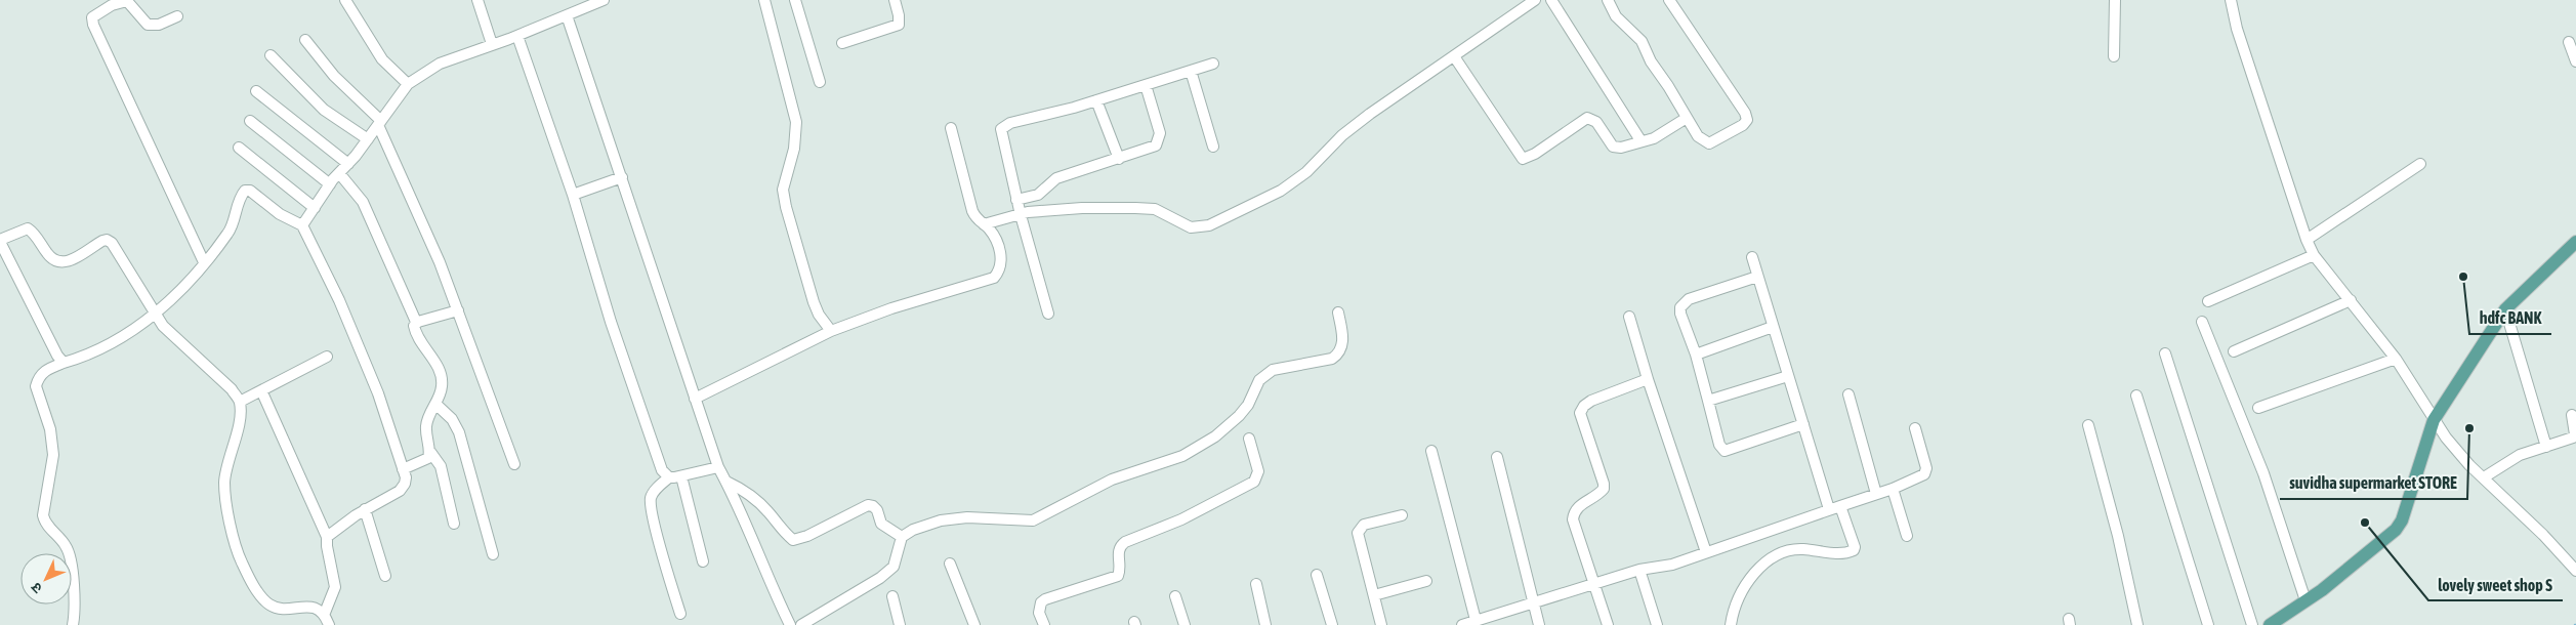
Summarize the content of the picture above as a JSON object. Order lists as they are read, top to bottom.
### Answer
{
  "places": ["hdfc BANK", "suvidha supermarket STORE", "lovely sweet shop S"],
  "north": "bottom left"
}
